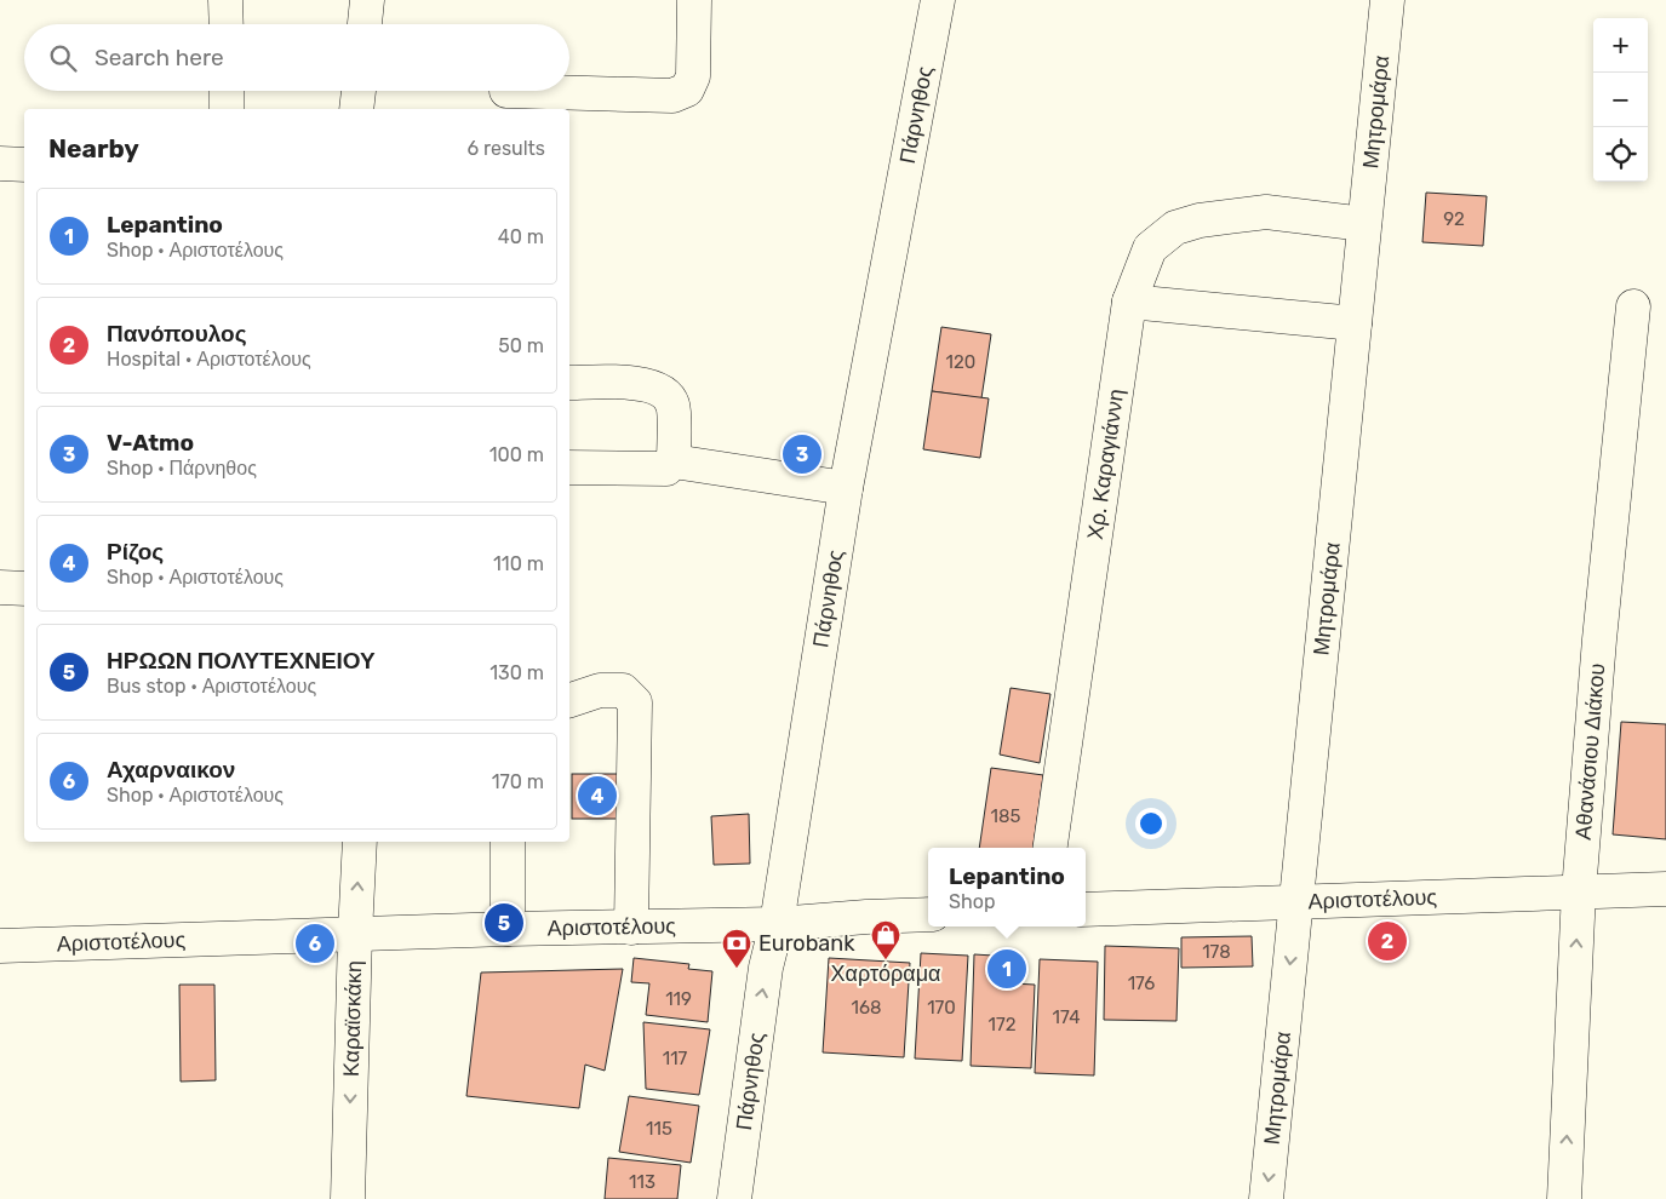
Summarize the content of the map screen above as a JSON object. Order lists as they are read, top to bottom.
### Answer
{
  "streets": {
    "street": [
      "Μητρομάρα",
      "Πάρνηθος",
      "Χρ. Καραγιάννη",
      "Αθανάσιου Διάκου",
      "Αριστοτέλους",
      "Καραϊσκάκη"
    ]
  },
  "crossings": [
    ["Μητρομάρα", "Χρ. Καραγιάννη"],
    ["Μητρομάρα", "Αριστοτέλους"],
    ["Πάρνηθος", "Αριστοτέλους"],
    ["Αθανάσιου Διάκου", "Αριστοτέλους"],
    ["Αριστοτέλους", "Καραϊσκάκη"]
  ],
  "places": {
    "shop": ["Χαρτόραμα"],
    "bank": ["Eurobank"]
  },
  "house_numbers": [
    "92",
    "120",
    "185",
    "178",
    "176",
    "119",
    "168",
    "170",
    "174",
    "172",
    "117",
    "115",
    "113"
  ],
  "page": {
    "map_buttons": ["+", "−"],
    "search": "Search here",
    "heading": ["Nearby", "6 results"],
    "list": [
      {
        "mark": "1",
        "name": "Lepantino",
        "note": "Shop · Αριστοτέλους",
        "value": "40 m"
      },
      {
        "mark": "2",
        "name": "Πανόπουλος",
        "note": "Hospital · Αριστοτέλους",
        "value": "50 m"
      },
      {
        "mark": "3",
        "name": "V-Atmo",
        "note": "Shop · Πάρνηθος",
        "value": "100 m"
      },
      {
        "mark": "4",
        "name": "Ρίζος",
        "note": "Shop · Αριστοτέλους",
        "value": "110 m"
      },
      {
        "mark": "5",
        "name": "ΗΡΩΩΝ ΠΟΛΥΤΕΧΝΕΙΟΥ",
        "note": "Bus stop · Αριστοτέλους",
        "value": "130 m"
      },
      {
        "mark": "6",
        "name": "Αχαρναικον",
        "note": "Shop · Αριστοτέλους",
        "value": "170 m"
      }
    ],
    "pins": [
      "3",
      "4",
      "5",
      "2",
      "6",
      "1"
    ],
    "popup": ["Lepantino", "Shop"]
  }
}
